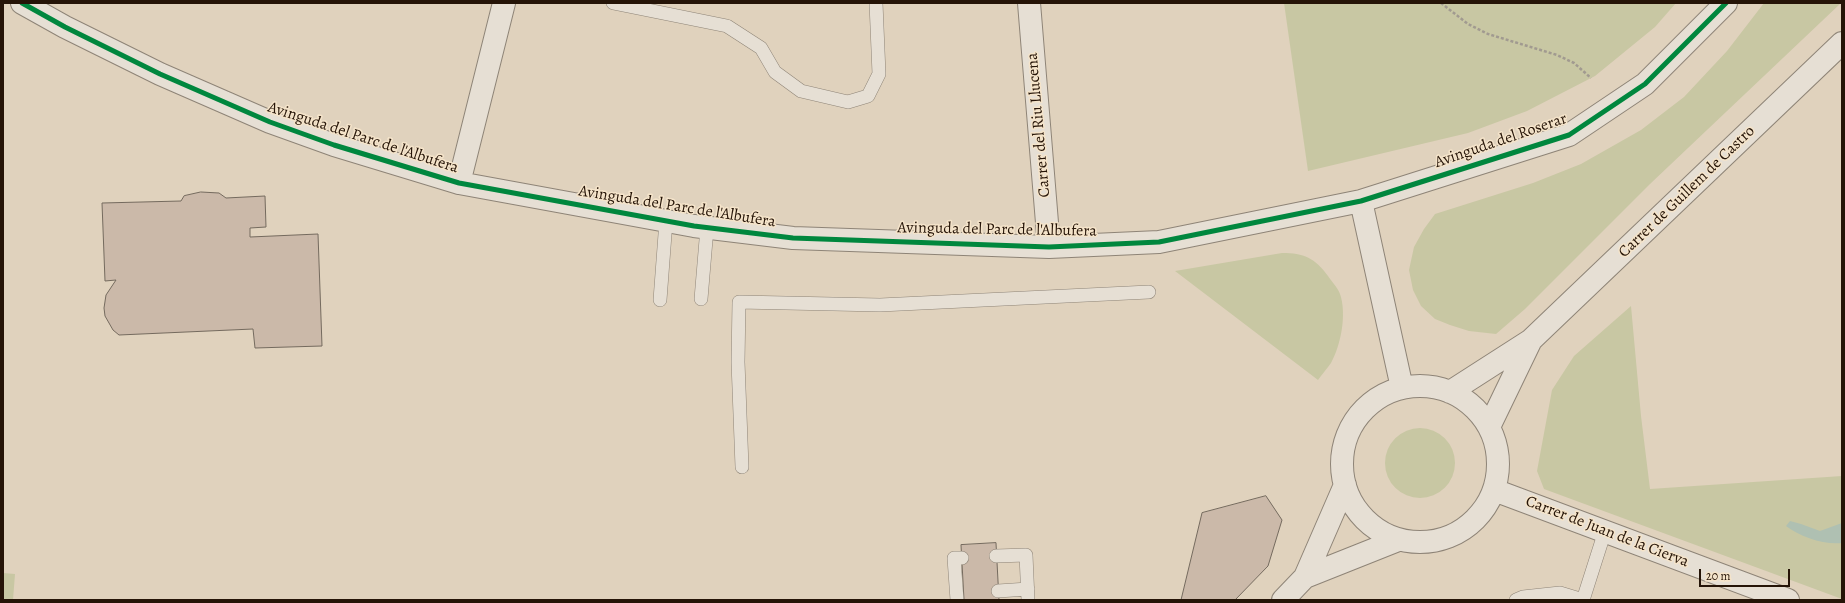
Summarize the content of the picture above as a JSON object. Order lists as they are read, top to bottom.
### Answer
{
  "streets": {
    "street": [
      "Carrer del Riu Llucena",
      "Avinguda del Parc de l'Albufera",
      "Avinguda del Roserar",
      "Carrer de Guillem de Castro",
      "Carrer de Juan de la Cierva"
    ]
  },
  "crossings": [
    ["Carrer del Riu Llucena", "Avinguda del Parc de l'Albufera"],
    ["Avinguda del Parc de l'Albufera", "Avinguda del Roserar"]
  ],
  "scale_bar": "20 m"
}
